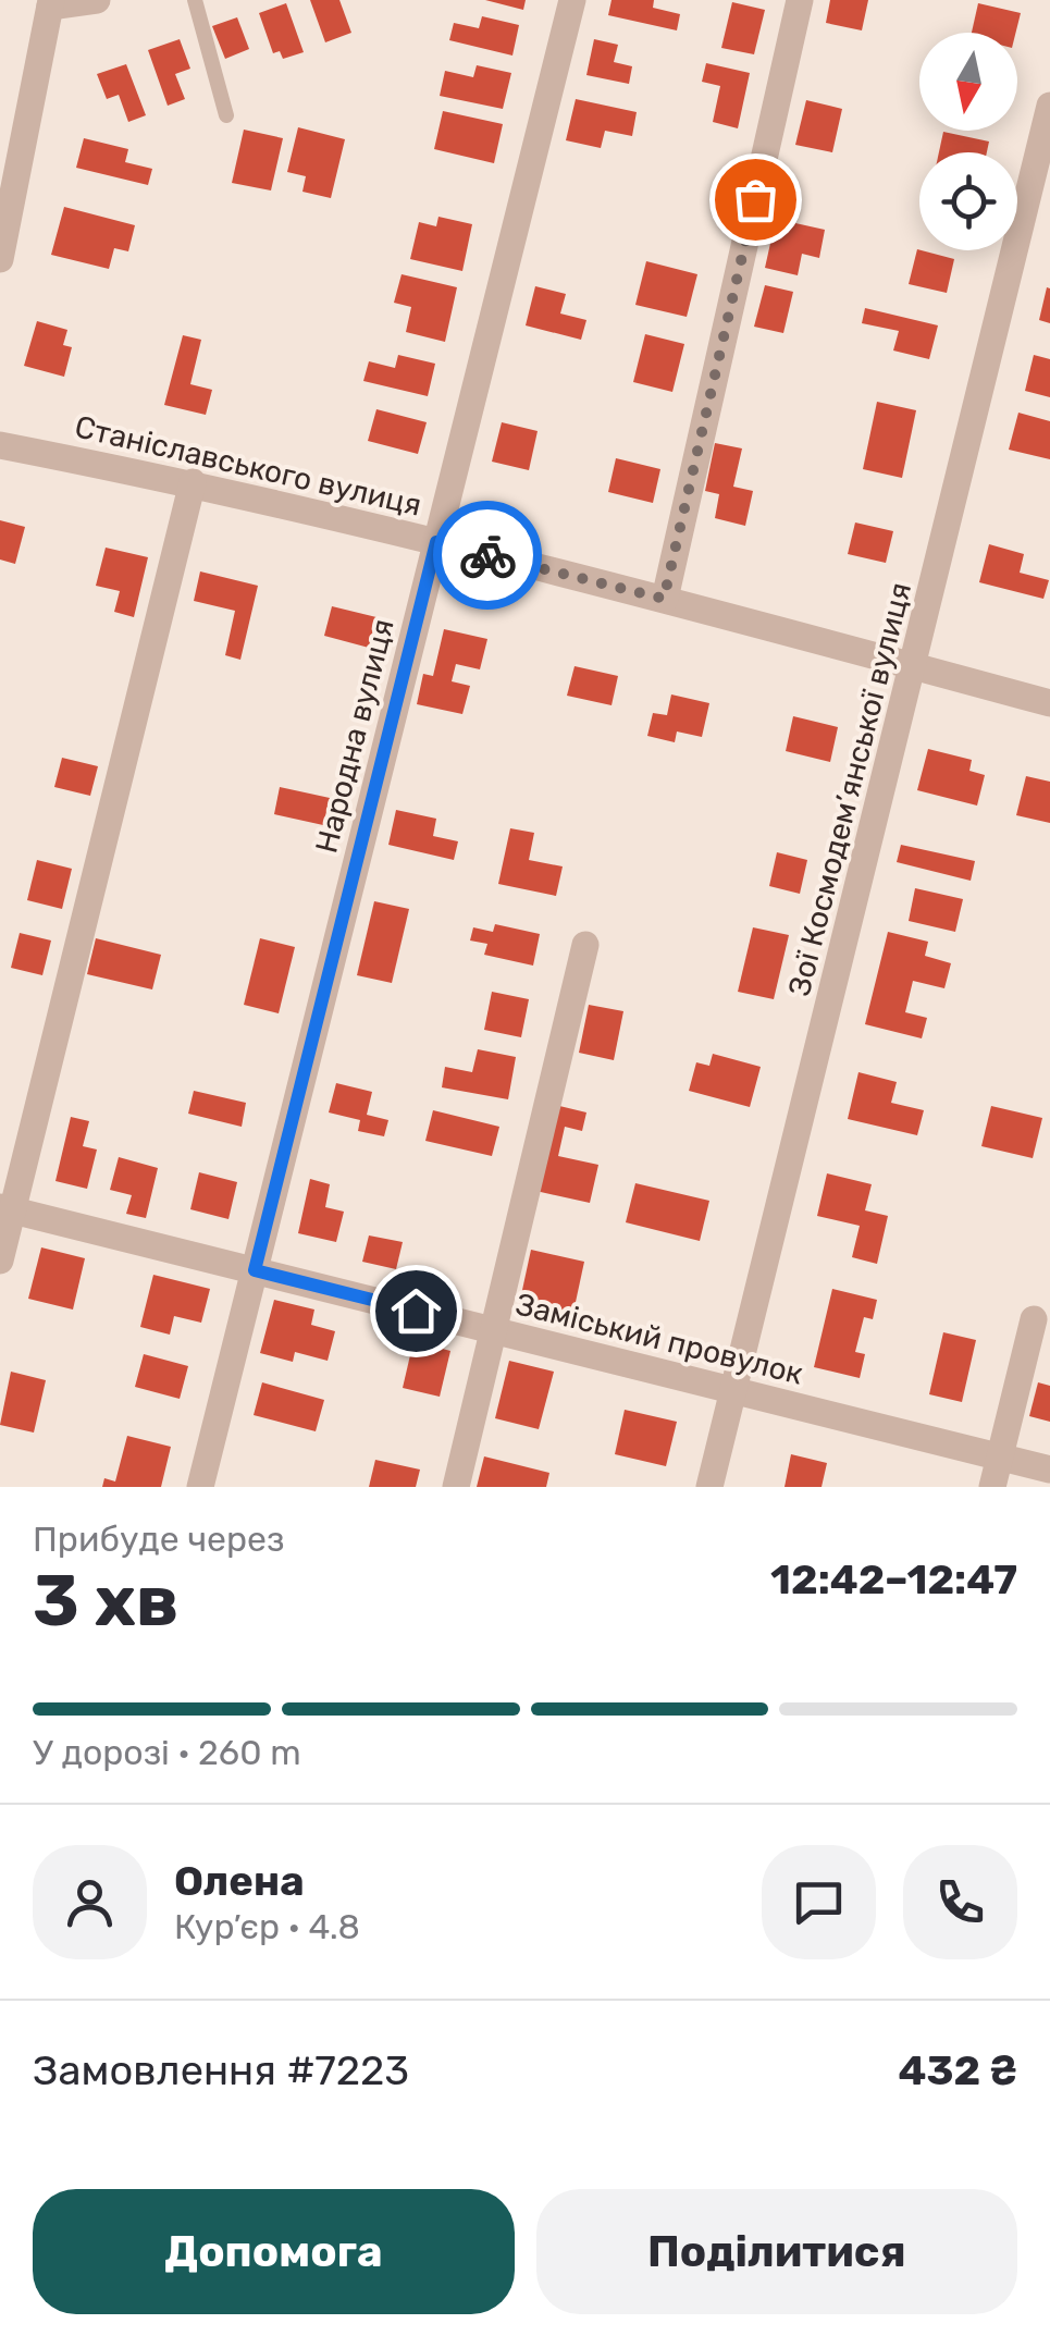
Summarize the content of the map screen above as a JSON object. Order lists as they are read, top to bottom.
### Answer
{
  "streets": {
    "street": [
      "Станіславського вулиця",
      "Народна вулиця",
      "Зої Космодем’янської вулиця",
      "Заміський провулок"
    ]
  },
  "crossings": [
    ["Станіславського вулиця", "Народна вулиця"],
    ["Станіславського вулиця", "Зої Космодем’янської вулиця"],
    ["Народна вулиця", "Заміський провулок"],
    ["Зої Космодем’янської вулиця", "Заміський провулок"]
  ],
  "north": "bottom",
  "page": {
    "heading": ["3 хв", "Прибуде через", "12:42–12:47"],
    "panel": [
      "Олена",
      "Кур’єр · 4.8",
      "Замовлення #7223",
      "432 ₴"
    ],
    "bar": "У дорозі · 260 m",
    "buttons": ["Допомога", "Поділитися"]
  }
}
